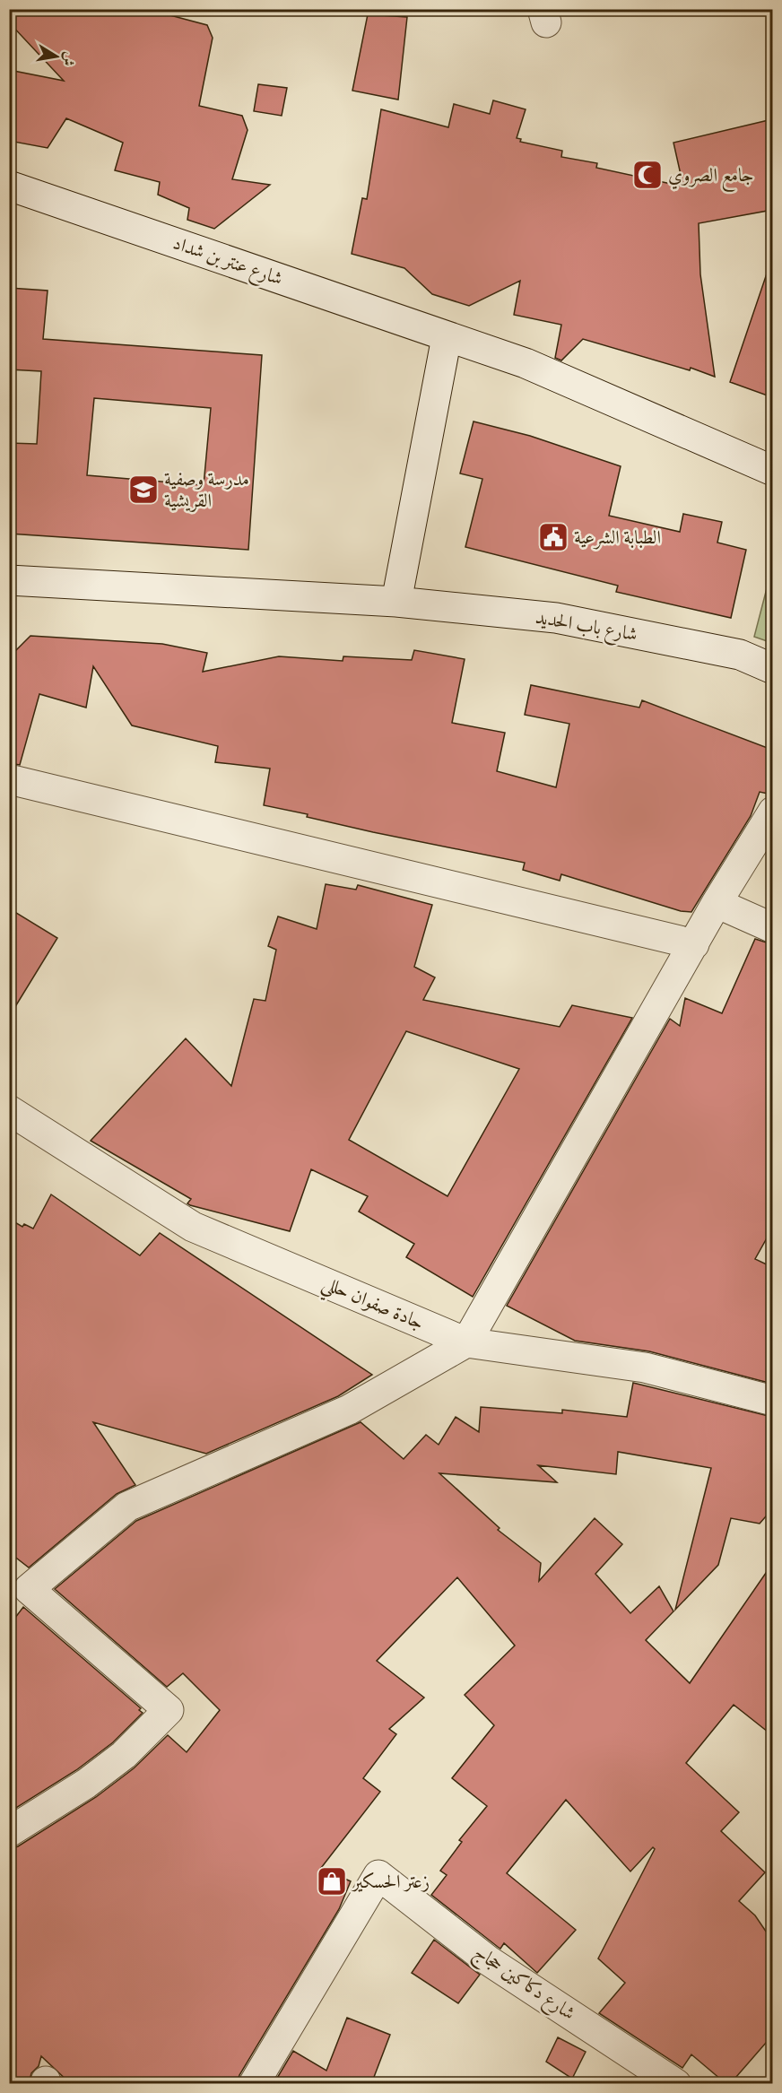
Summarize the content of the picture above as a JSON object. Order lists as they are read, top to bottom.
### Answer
{
  "streets": {
    "street": [
      "شارع عنتر بن شداد",
      "شارع باب الحديد",
      "جادة صفوان حللي",
      "شارع دكاكين حجاج"
    ]
  },
  "places": {
    "mosque": ["جامع الصروي"],
    "school or university": ["مدرسة وصفية القريشية"],
    "public building": ["الطبابة الشرعية"],
    "shop": ["زعتر الحسكير"]
  },
  "north": "right"
}
